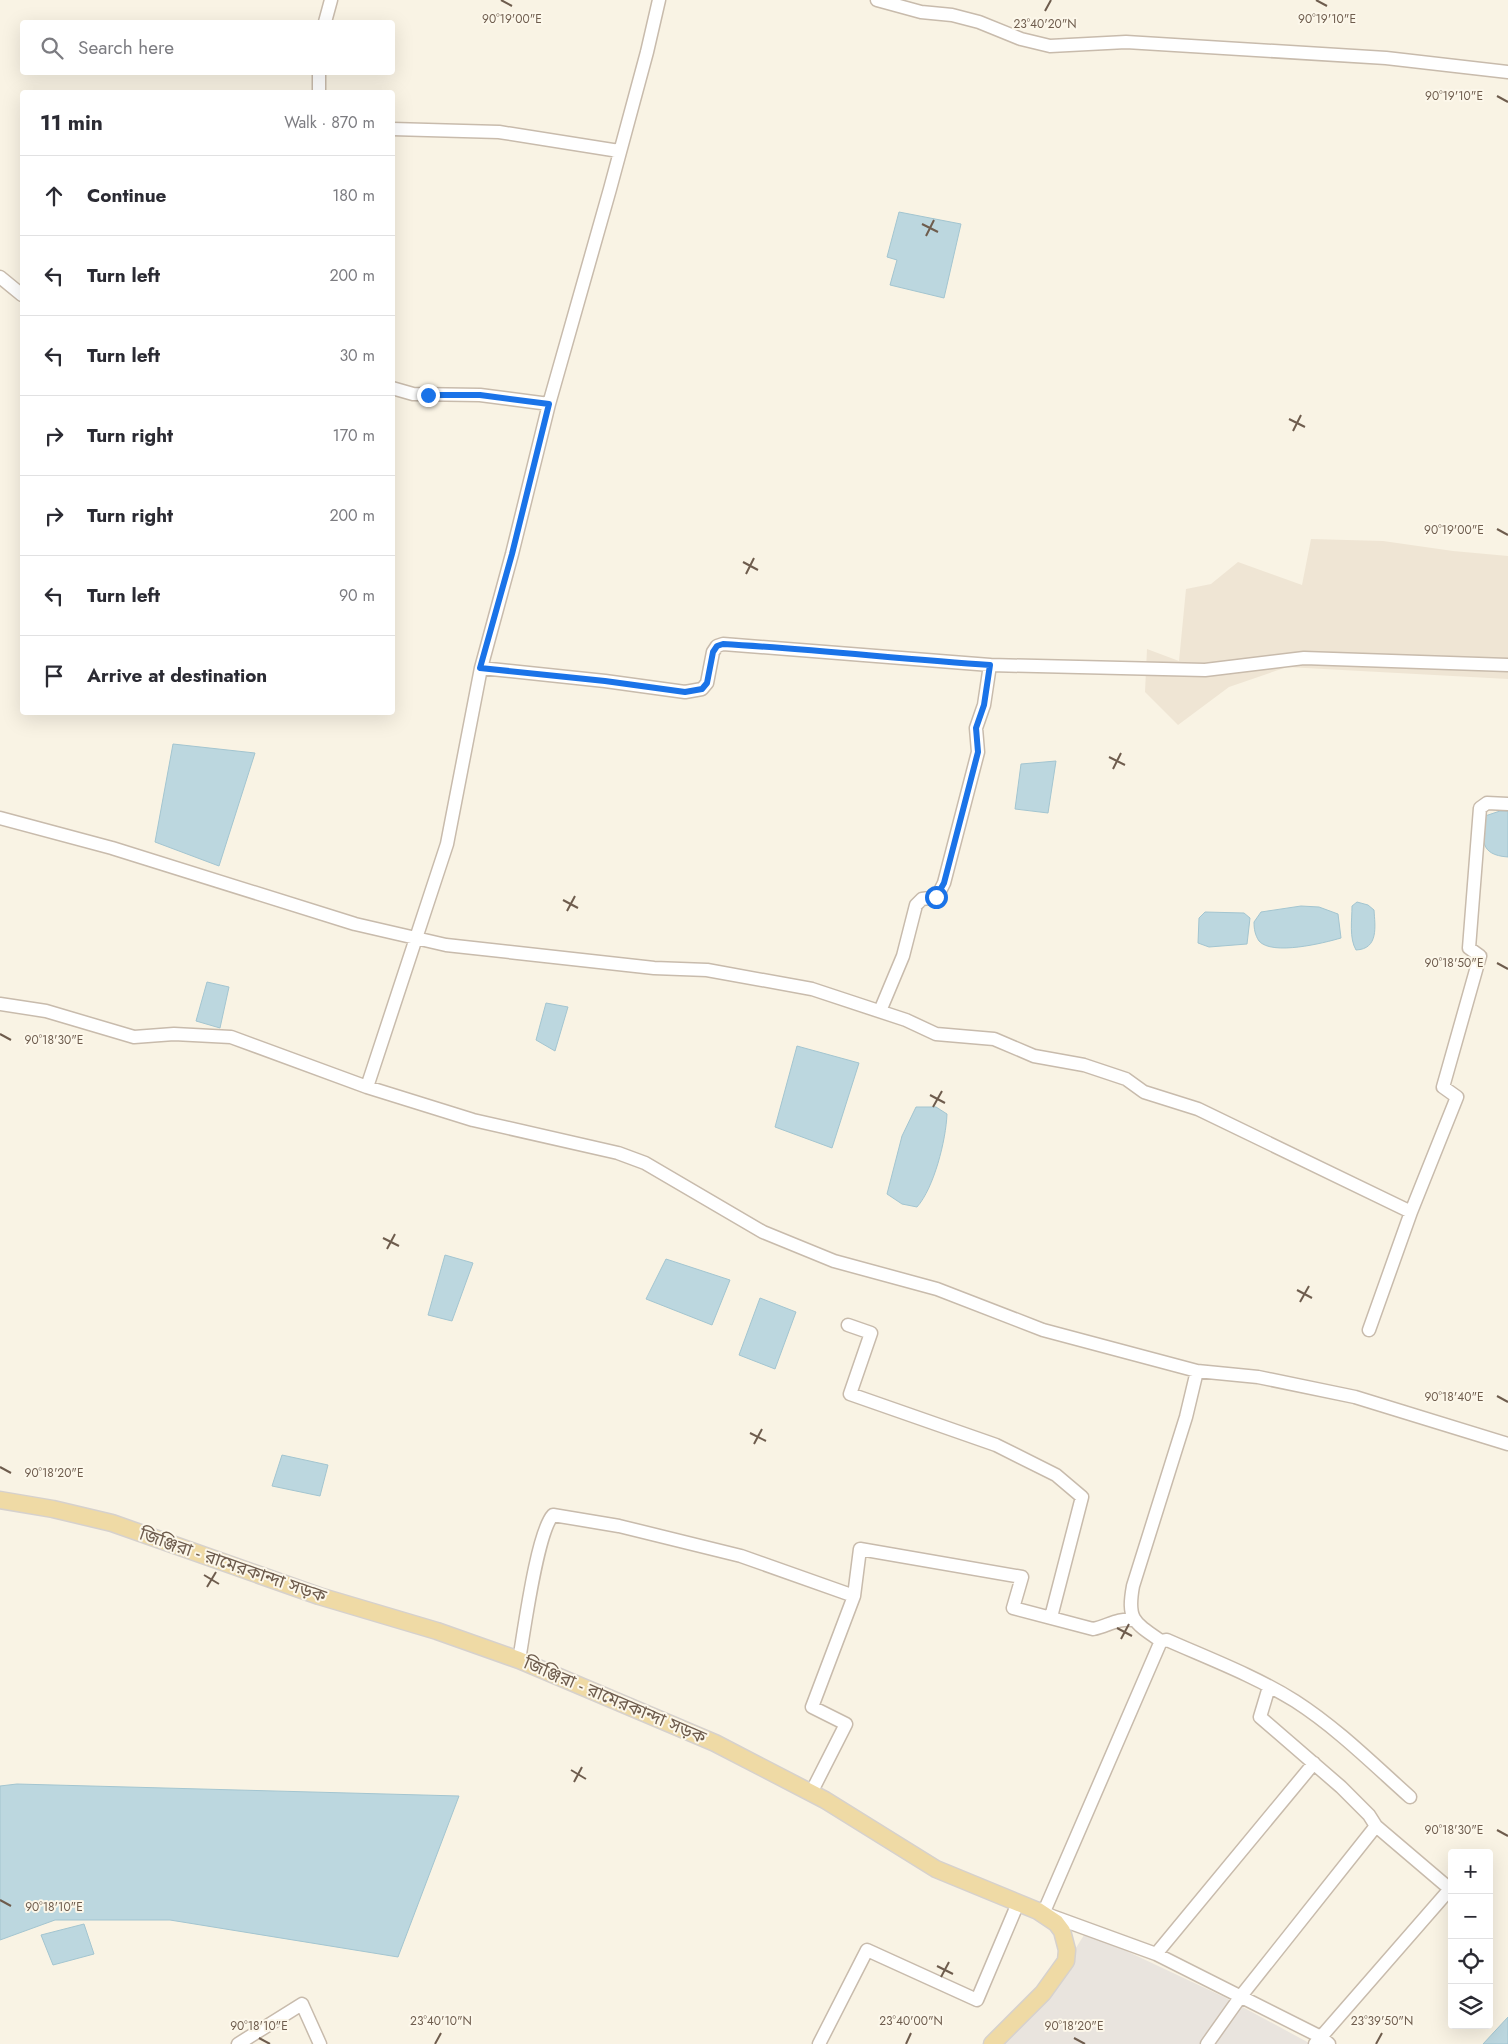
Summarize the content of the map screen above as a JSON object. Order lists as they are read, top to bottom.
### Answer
{
  "streets": {
    "main road": ["জিঞ্জিরা - রামেরকান্দা সড়ক"]
  },
  "page": {
    "search": "Search here",
    "heading": ["11 min", "Walk · 870 m"],
    "list": [
      ["Continue", "180 m"],
      ["Turn left", "200 m"],
      ["Turn left", "30 m"],
      ["Turn right", "170 m"],
      ["Turn right", "200 m"],
      ["Turn left", "90 m"],
      "Arrive at destination"
    ],
    "map_buttons": ["+", "−"]
  },
  "coordinates": [
    "90°19'10\"E",
    "90°19'00\"E",
    "23°40'20\"N",
    "90°18'50\"E",
    "90°18'30\"E",
    "90°18'40\"E",
    "90°18'20\"E",
    "90°18'10\"E",
    "23°40'10\"N",
    "23°40'00\"N",
    "23°39'50\"N"
  ]
}
